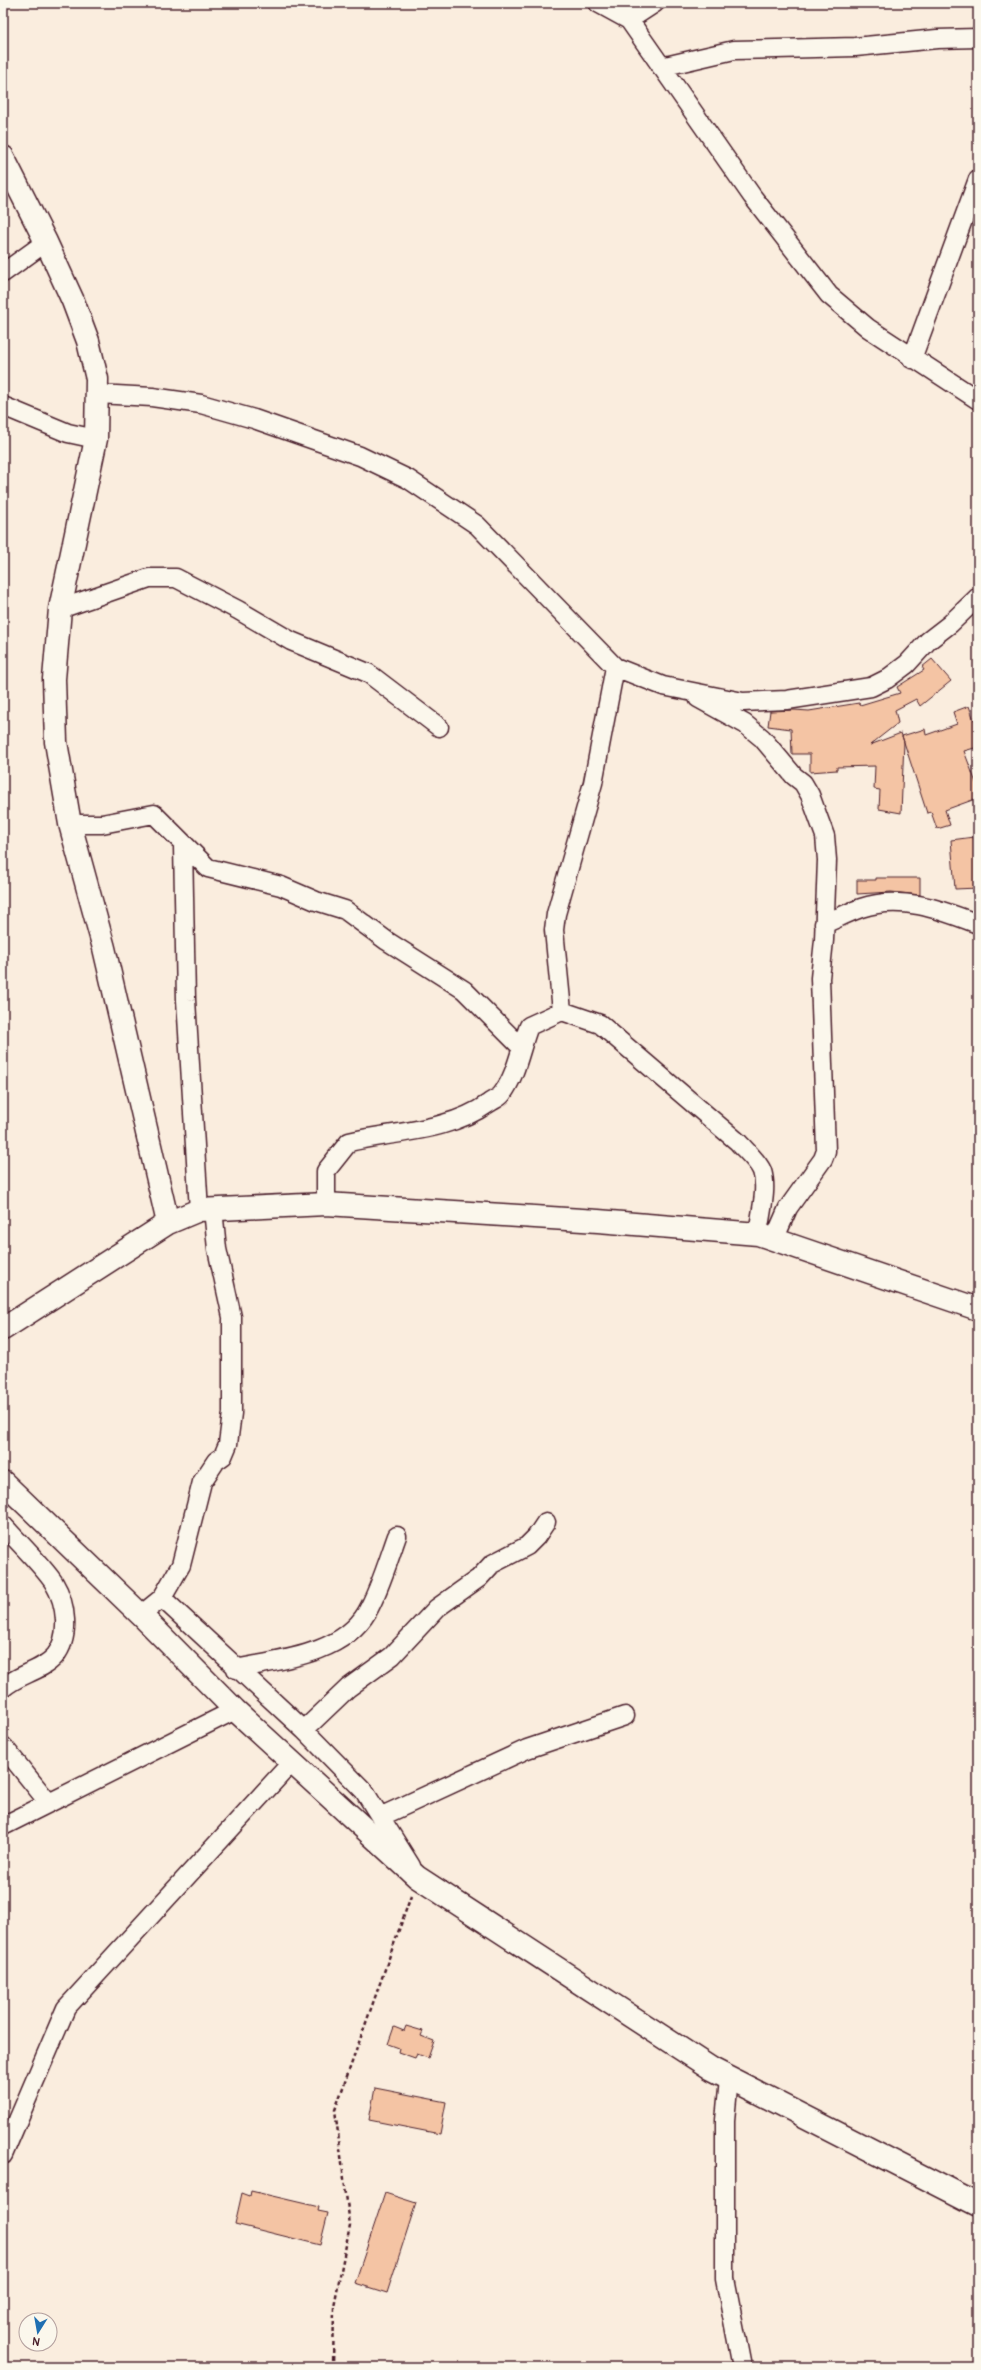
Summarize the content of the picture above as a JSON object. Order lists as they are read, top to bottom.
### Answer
{
  "north": "bottom"
}
